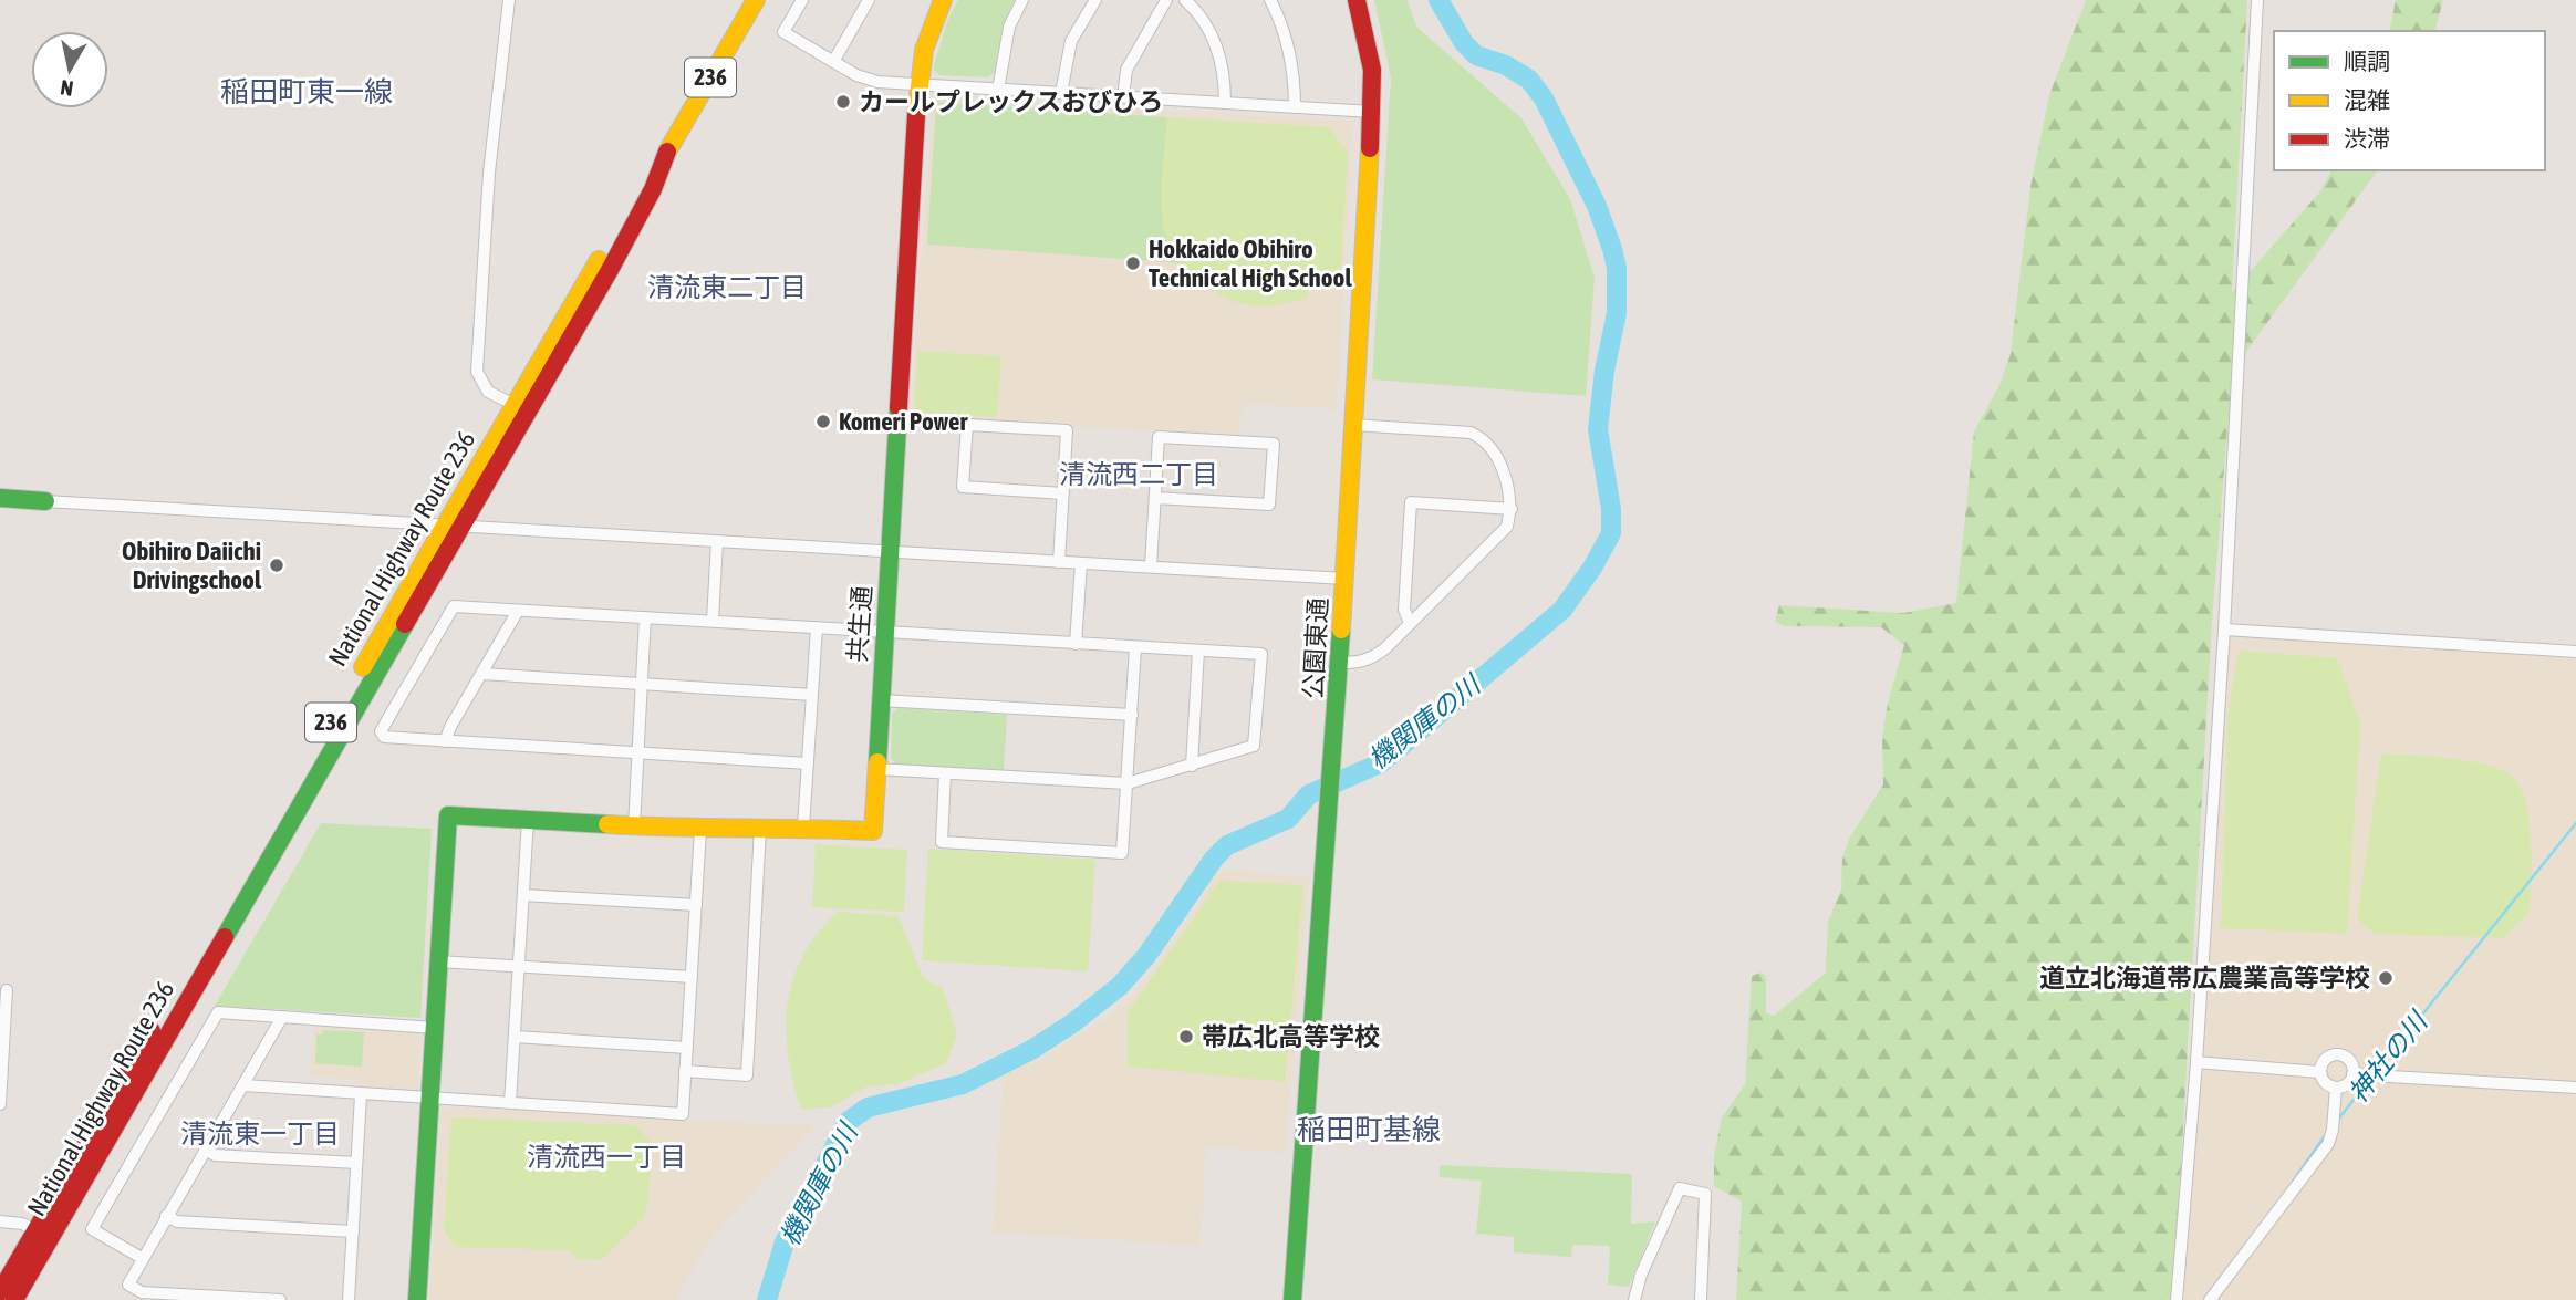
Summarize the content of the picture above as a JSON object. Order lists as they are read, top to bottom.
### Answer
{
  "streets": {
    "main road": [
      "236",
      "National Highway Route 236",
      "共生通",
      "公園東通"
    ]
  },
  "districts": [
    "稲田町東一線",
    "清流東二丁目",
    "清流西二丁目",
    "稲田町基線",
    "清流東一丁目",
    "清流西一丁目"
  ],
  "water": ["機関庫の川", "神社の川"],
  "places": [
    "カールプレックスおびひろ",
    "Hokkaido Obihiro Technical High School",
    "Komeri Power",
    "Obihiro Daiichi Drivingschool",
    "道立北海道帯広農業高等学校",
    "帯広北高等学校"
  ],
  "legend": ["順調", "混雑", "渋滞"],
  "north": "bottom"
}
